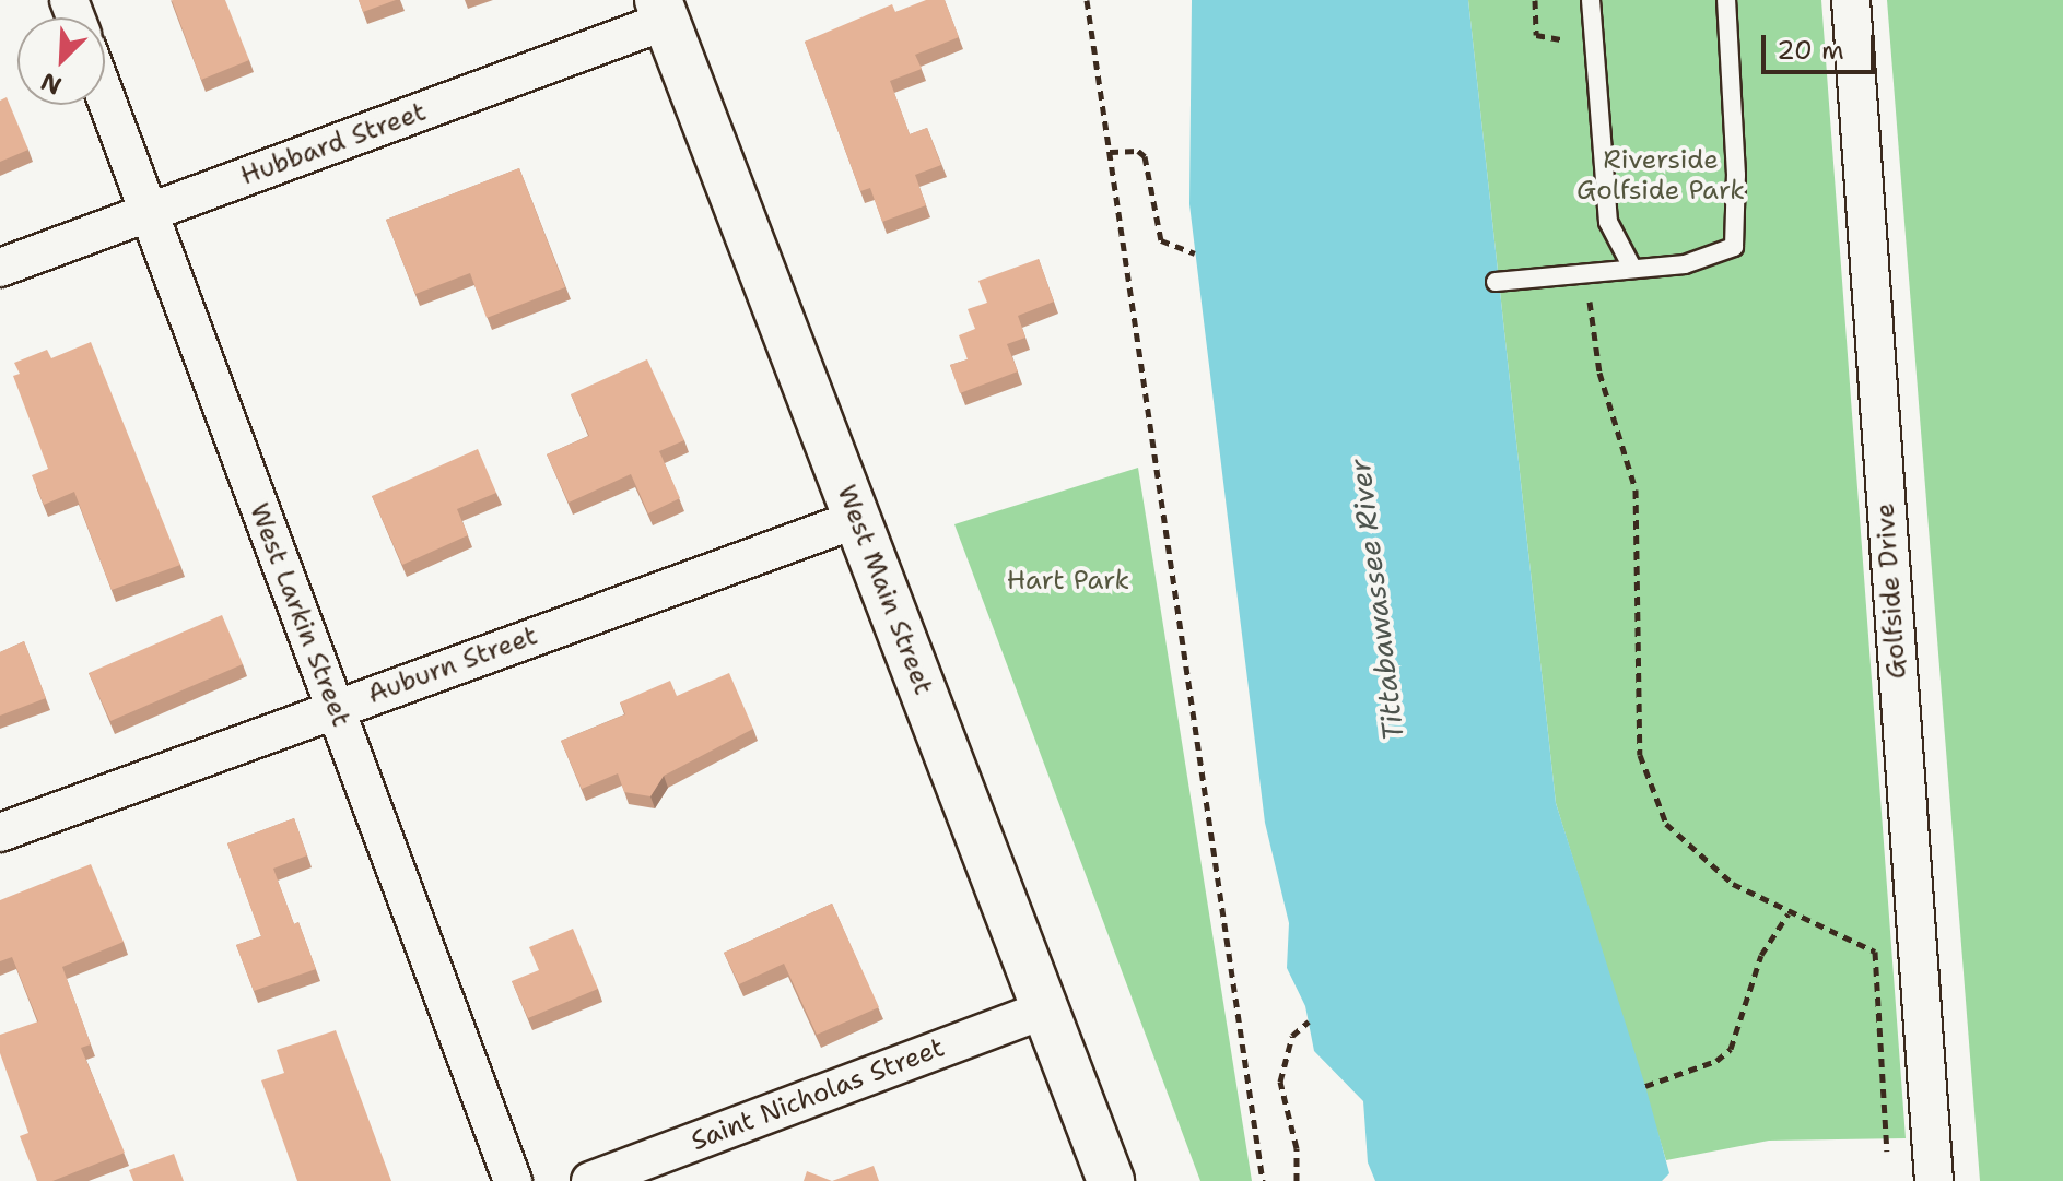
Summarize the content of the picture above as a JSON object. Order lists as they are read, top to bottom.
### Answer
{
  "streets": {
    "street": [
      "Hubbard Street",
      "West Main Street",
      "Golfside Drive",
      "West Larkin Street",
      "Auburn Street",
      "Saint Nicholas Street"
    ]
  },
  "crossings": [
    ["Hubbard Street", "West Main Street"],
    ["Hubbard Street", "West Larkin Street"],
    ["West Main Street", "Auburn Street"],
    ["West Main Street", "Saint Nicholas Street"],
    ["West Larkin Street", "Auburn Street"]
  ],
  "water": ["Tittabawassee River"],
  "parks": ["Riverside Golfside Park", "Hart Park"],
  "scale_bar": "20 m",
  "north": "bottom left"
}
